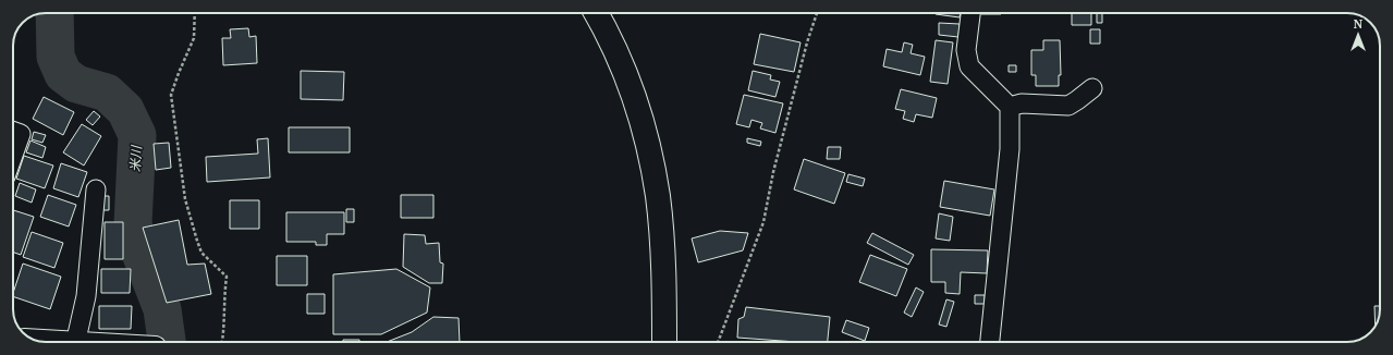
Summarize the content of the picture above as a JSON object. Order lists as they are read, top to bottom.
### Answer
{
  "water": ["米川"],
  "north": "top"
}
